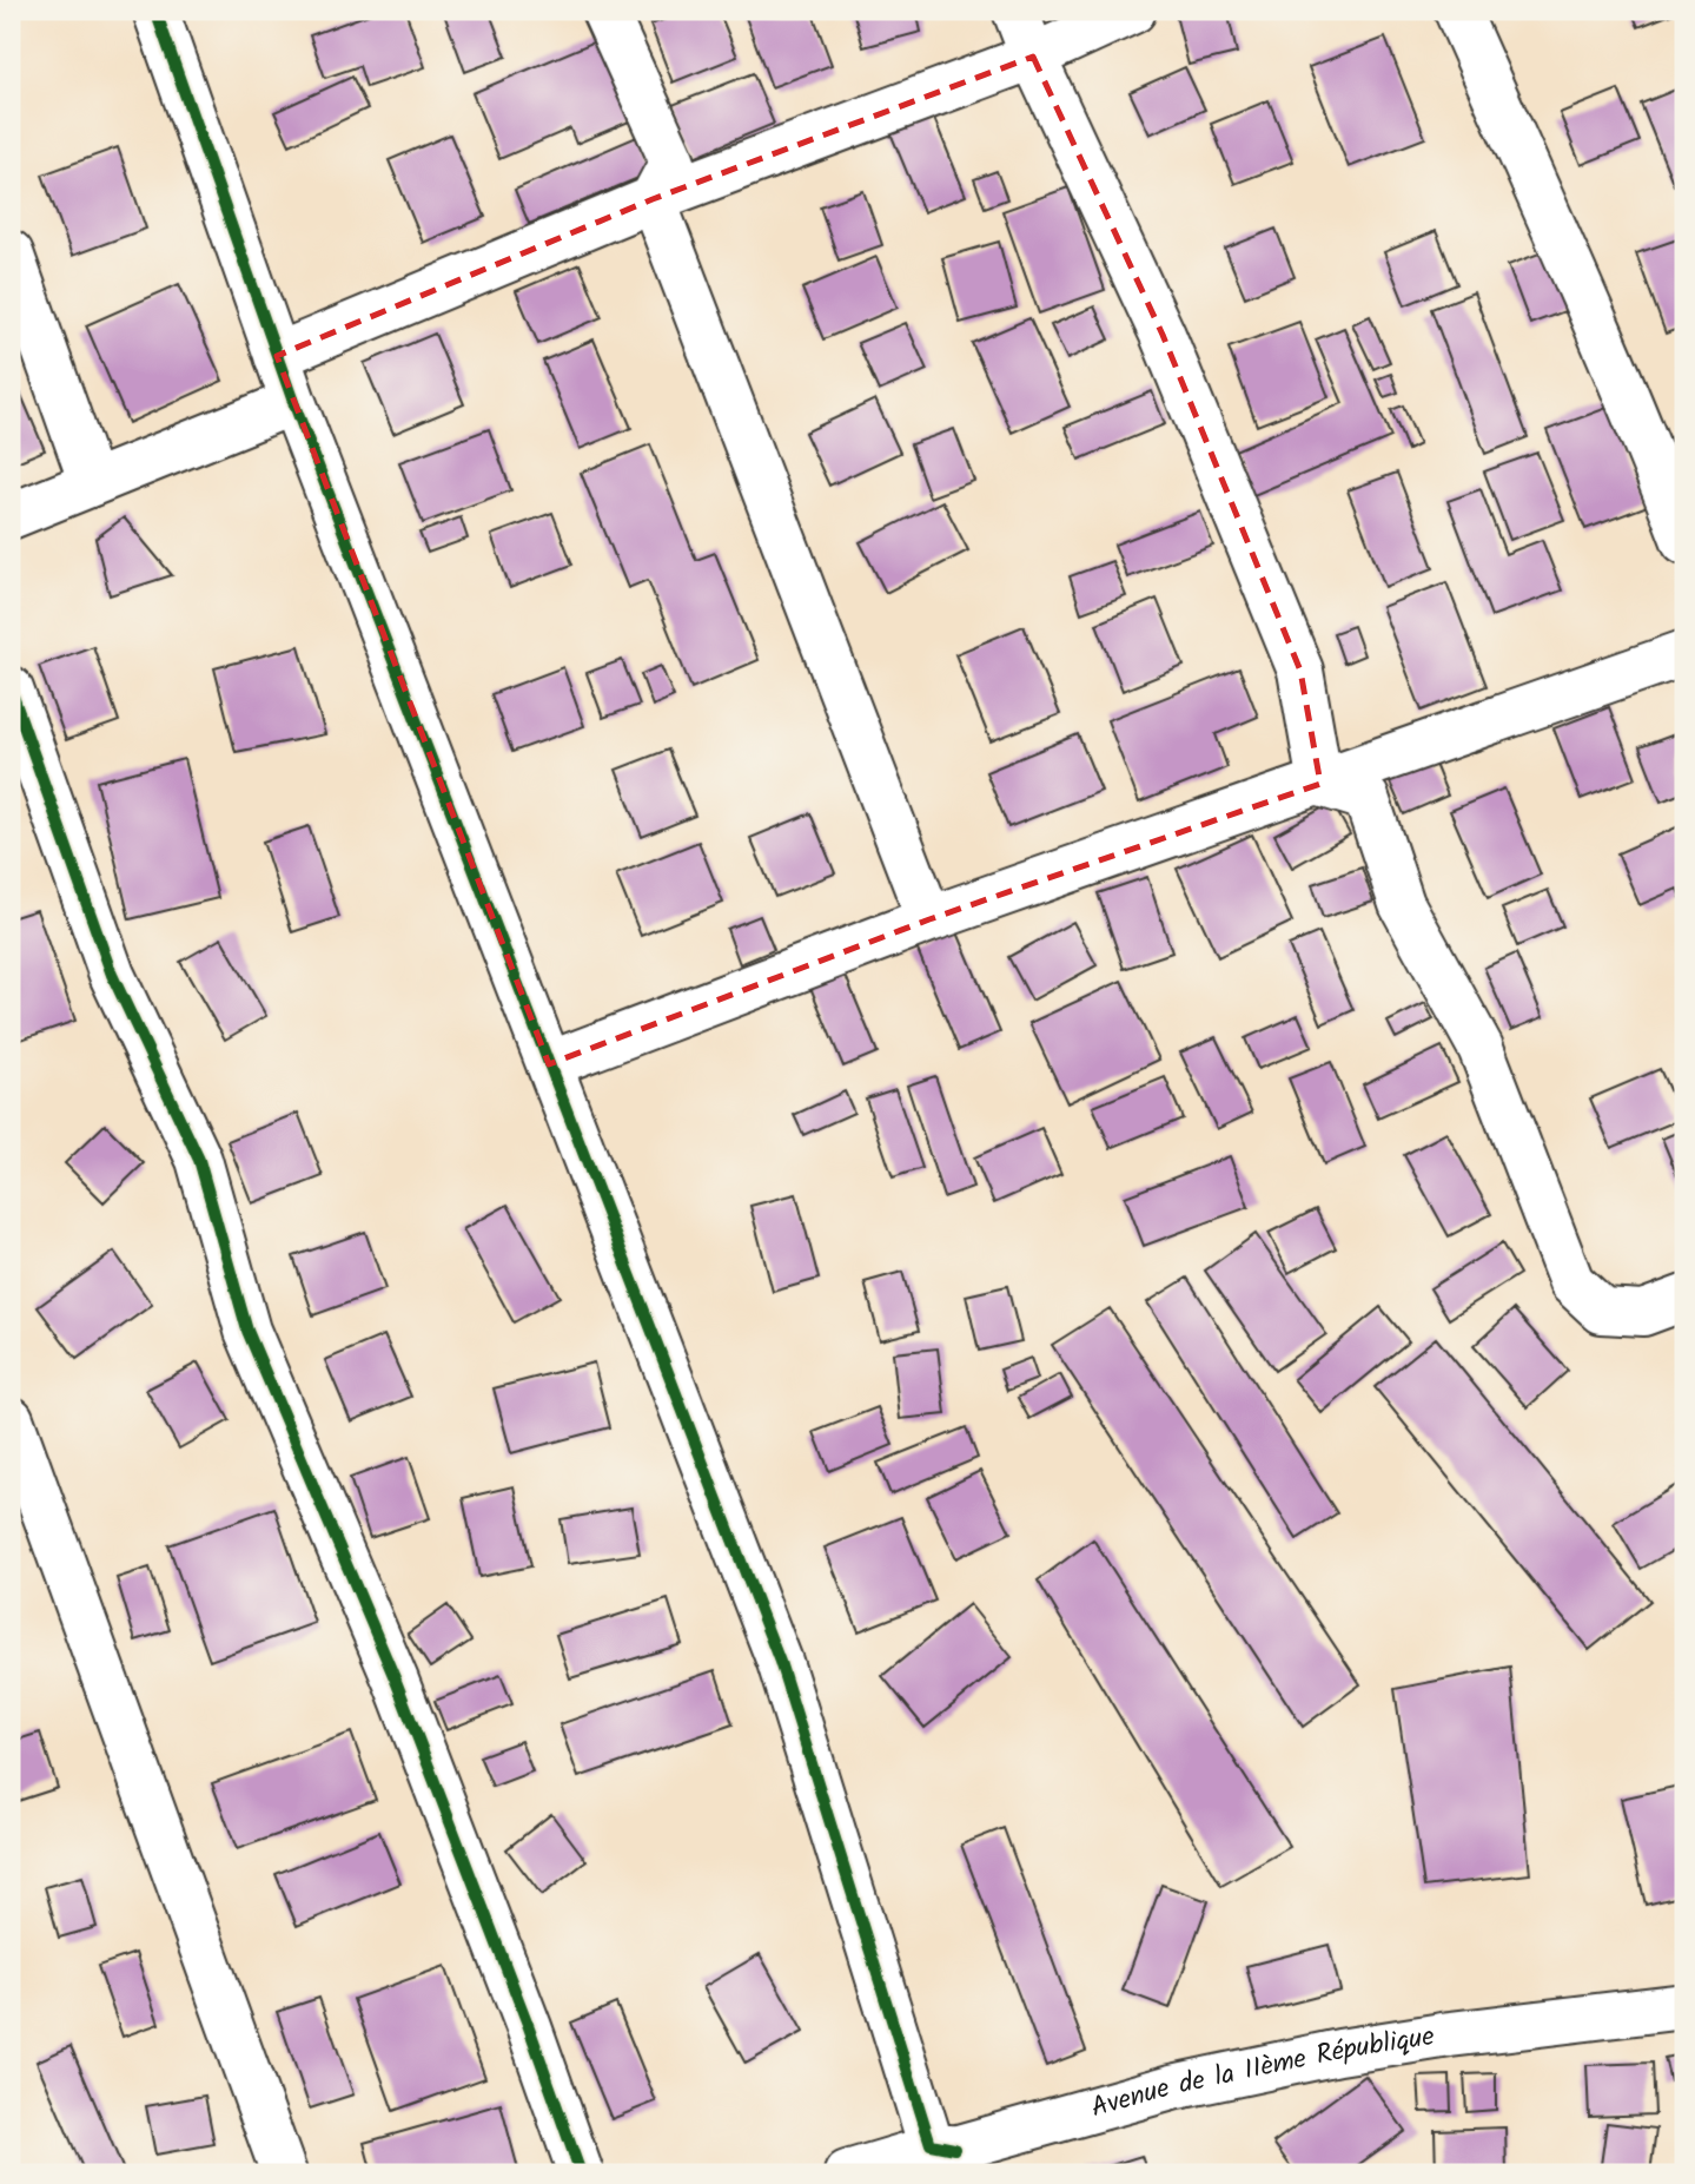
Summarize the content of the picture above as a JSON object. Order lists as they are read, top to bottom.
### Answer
{
  "streets": {
    "street": ["Avenue de la IIème République"]
  }
}
